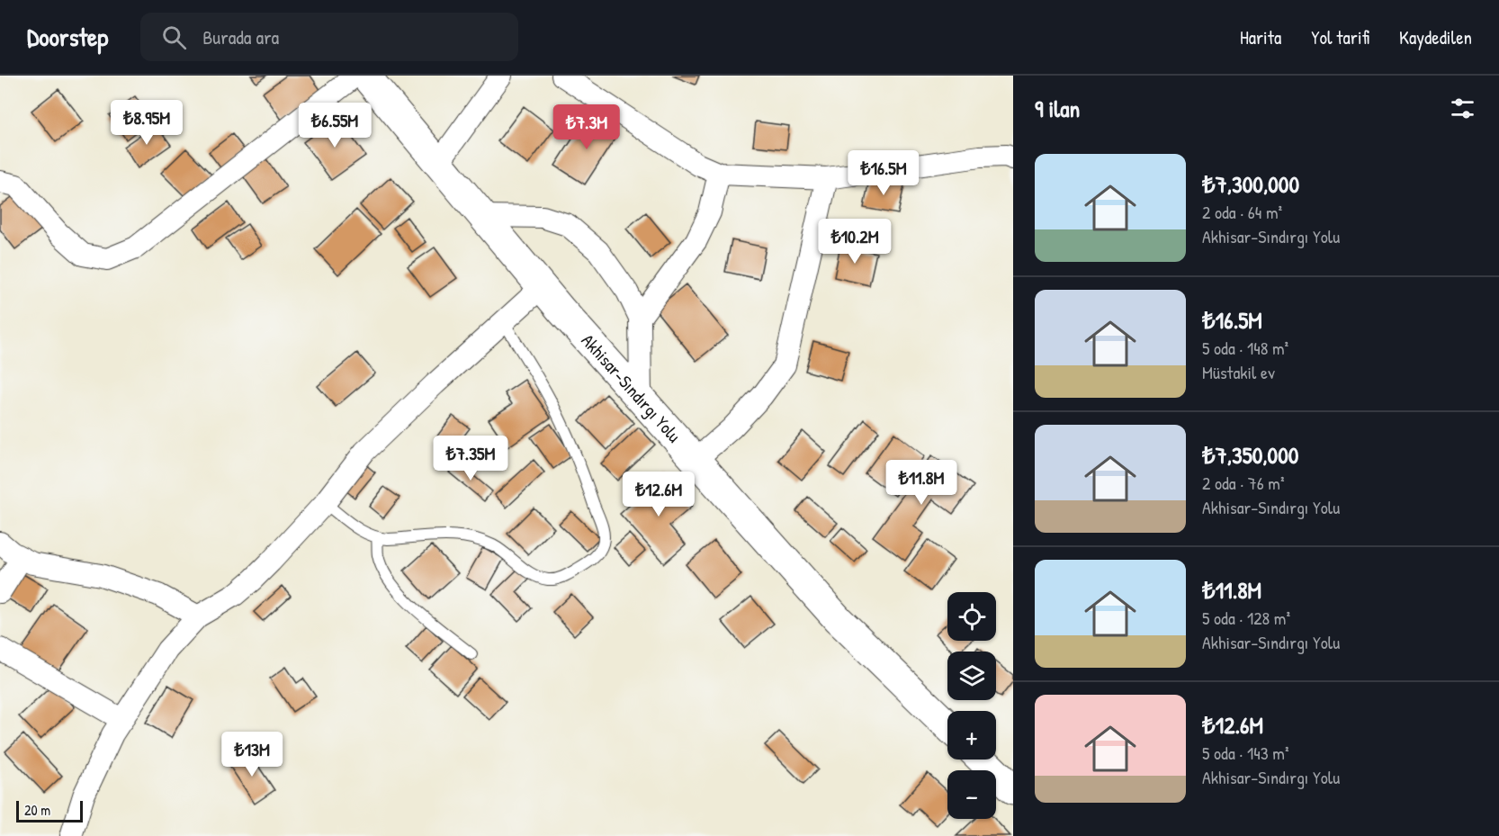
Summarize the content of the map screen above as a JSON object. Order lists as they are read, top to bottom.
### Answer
{
  "streets": {
    "main road": ["Akhisar-Sındırgı Yolu"]
  },
  "scale_bar": "20 m",
  "page": {
    "header": "Doorstep",
    "search": "Burada ara",
    "nav": ["Harita", "Yol tarifi", "Kaydedilen"],
    "heading": "9 ilan",
    "price": [
      "₺8.95M",
      "₺6.55M",
      "₺7.3M",
      "₺16.5M",
      "₺10.2M",
      "₺7.35M",
      "₺11.8M",
      "₺12.6M",
      "₺13M"
    ],
    "list": [
      {
        "name": "₺7,300,000",
        "note": "2 oda · 64 m² · Akhisar-Sındırgı Yolu"
      },
      {
        "name": "₺16.5M",
        "note": "5 oda · 148 m² · Müstakil ev"
      },
      {
        "name": "₺7,350,000",
        "note": "2 oda · 76 m² · Akhisar-Sındırgı Yolu"
      },
      {
        "name": "₺11.8M",
        "note": "5 oda · 128 m² · Akhisar-Sındırgı Yolu"
      },
      {
        "name": "₺12.6M",
        "note": "5 oda · 143 m² · Akhisar-Sındırgı Yolu"
      }
    ],
    "map_buttons": ["+", "−"],
    "scale": "20 m"
  }
}
